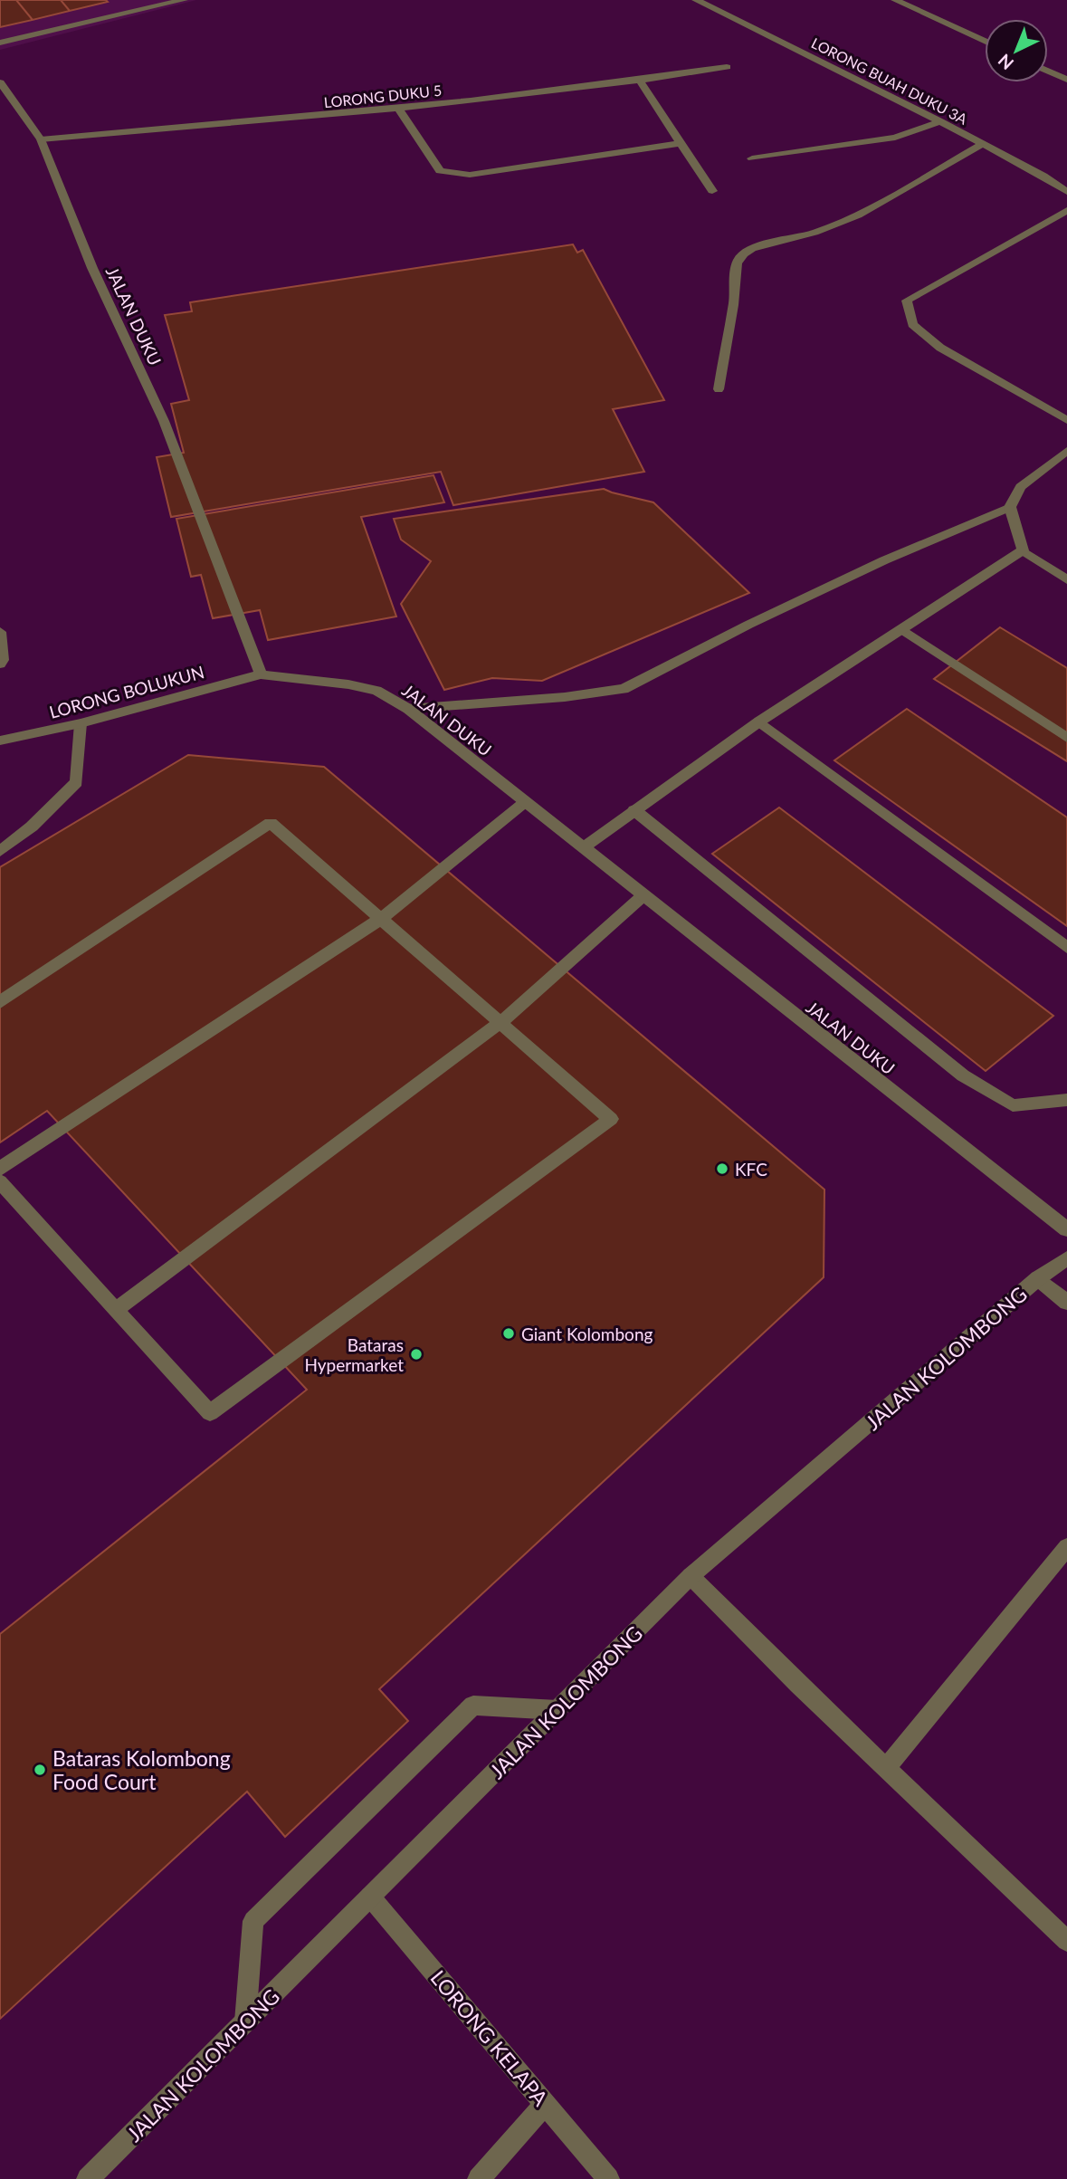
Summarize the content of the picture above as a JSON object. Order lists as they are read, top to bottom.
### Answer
{
  "streets": {
    "street": [
      "LORONG BUAH DUKU 3A",
      "LORONG DUKU 5",
      "JALAN DUKU",
      "LORONG BOLUKUN",
      "JALAN KOLOMBONG",
      "LORONG KELAPA"
    ]
  },
  "crossings": [
    ["LORONG DUKU 5", "JALAN DUKU"],
    ["JALAN DUKU", "LORONG BOLUKUN"],
    ["JALAN KOLOMBONG", "LORONG KELAPA"]
  ],
  "places": [
    "KFC",
    "Giant Kolombong",
    "Bataras Hypermarket",
    "Bataras Kolombong Food Court"
  ],
  "north": "bottom left"
}
